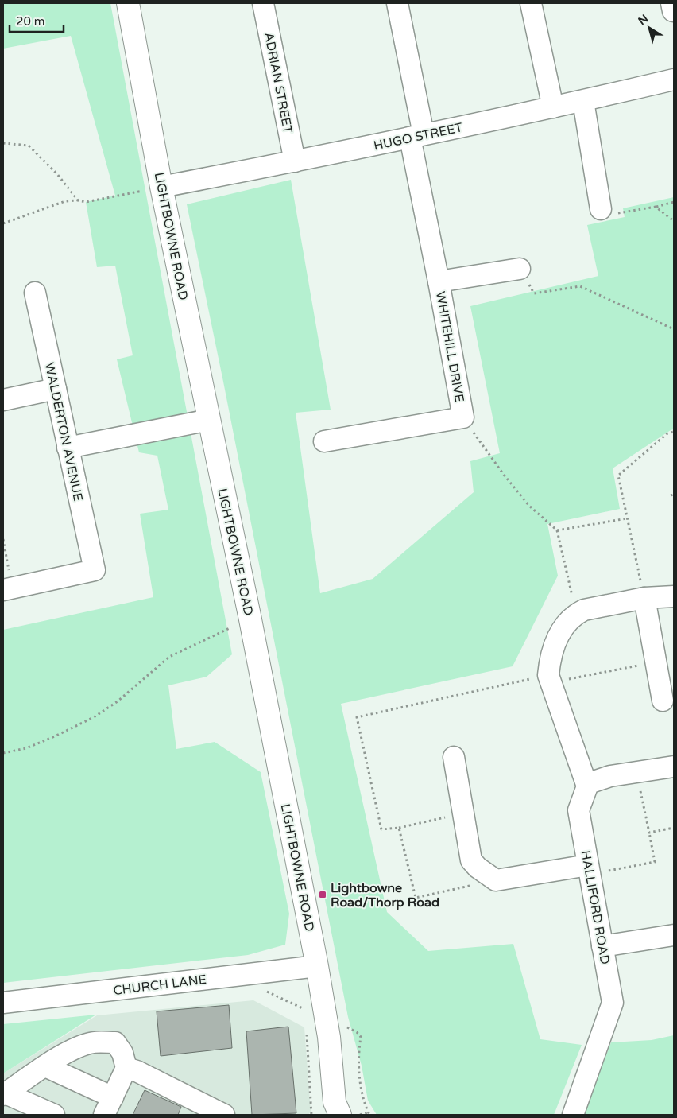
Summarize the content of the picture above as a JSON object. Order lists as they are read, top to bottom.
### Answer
{
  "streets": {
    "main road": ["LIGHTBOWNE ROAD"],
    "street": [
      "ADRIAN STREET",
      "HUGO STREET",
      "WHITEHILL DRIVE",
      "WALDERTON AVENUE",
      "HALLIFORD ROAD",
      "CHURCH LANE"
    ]
  },
  "crossings": [
    ["ADRIAN STREET", "HUGO STREET"],
    ["HUGO STREET", "LIGHTBOWNE ROAD"],
    ["HUGO STREET", "WHITEHILL DRIVE"],
    ["LIGHTBOWNE ROAD", "CHURCH LANE"]
  ],
  "places": {
    "transit": ["Lightbowne Road/Thorp Road"]
  },
  "scale_bar": "20 m",
  "north": "top left"
}
